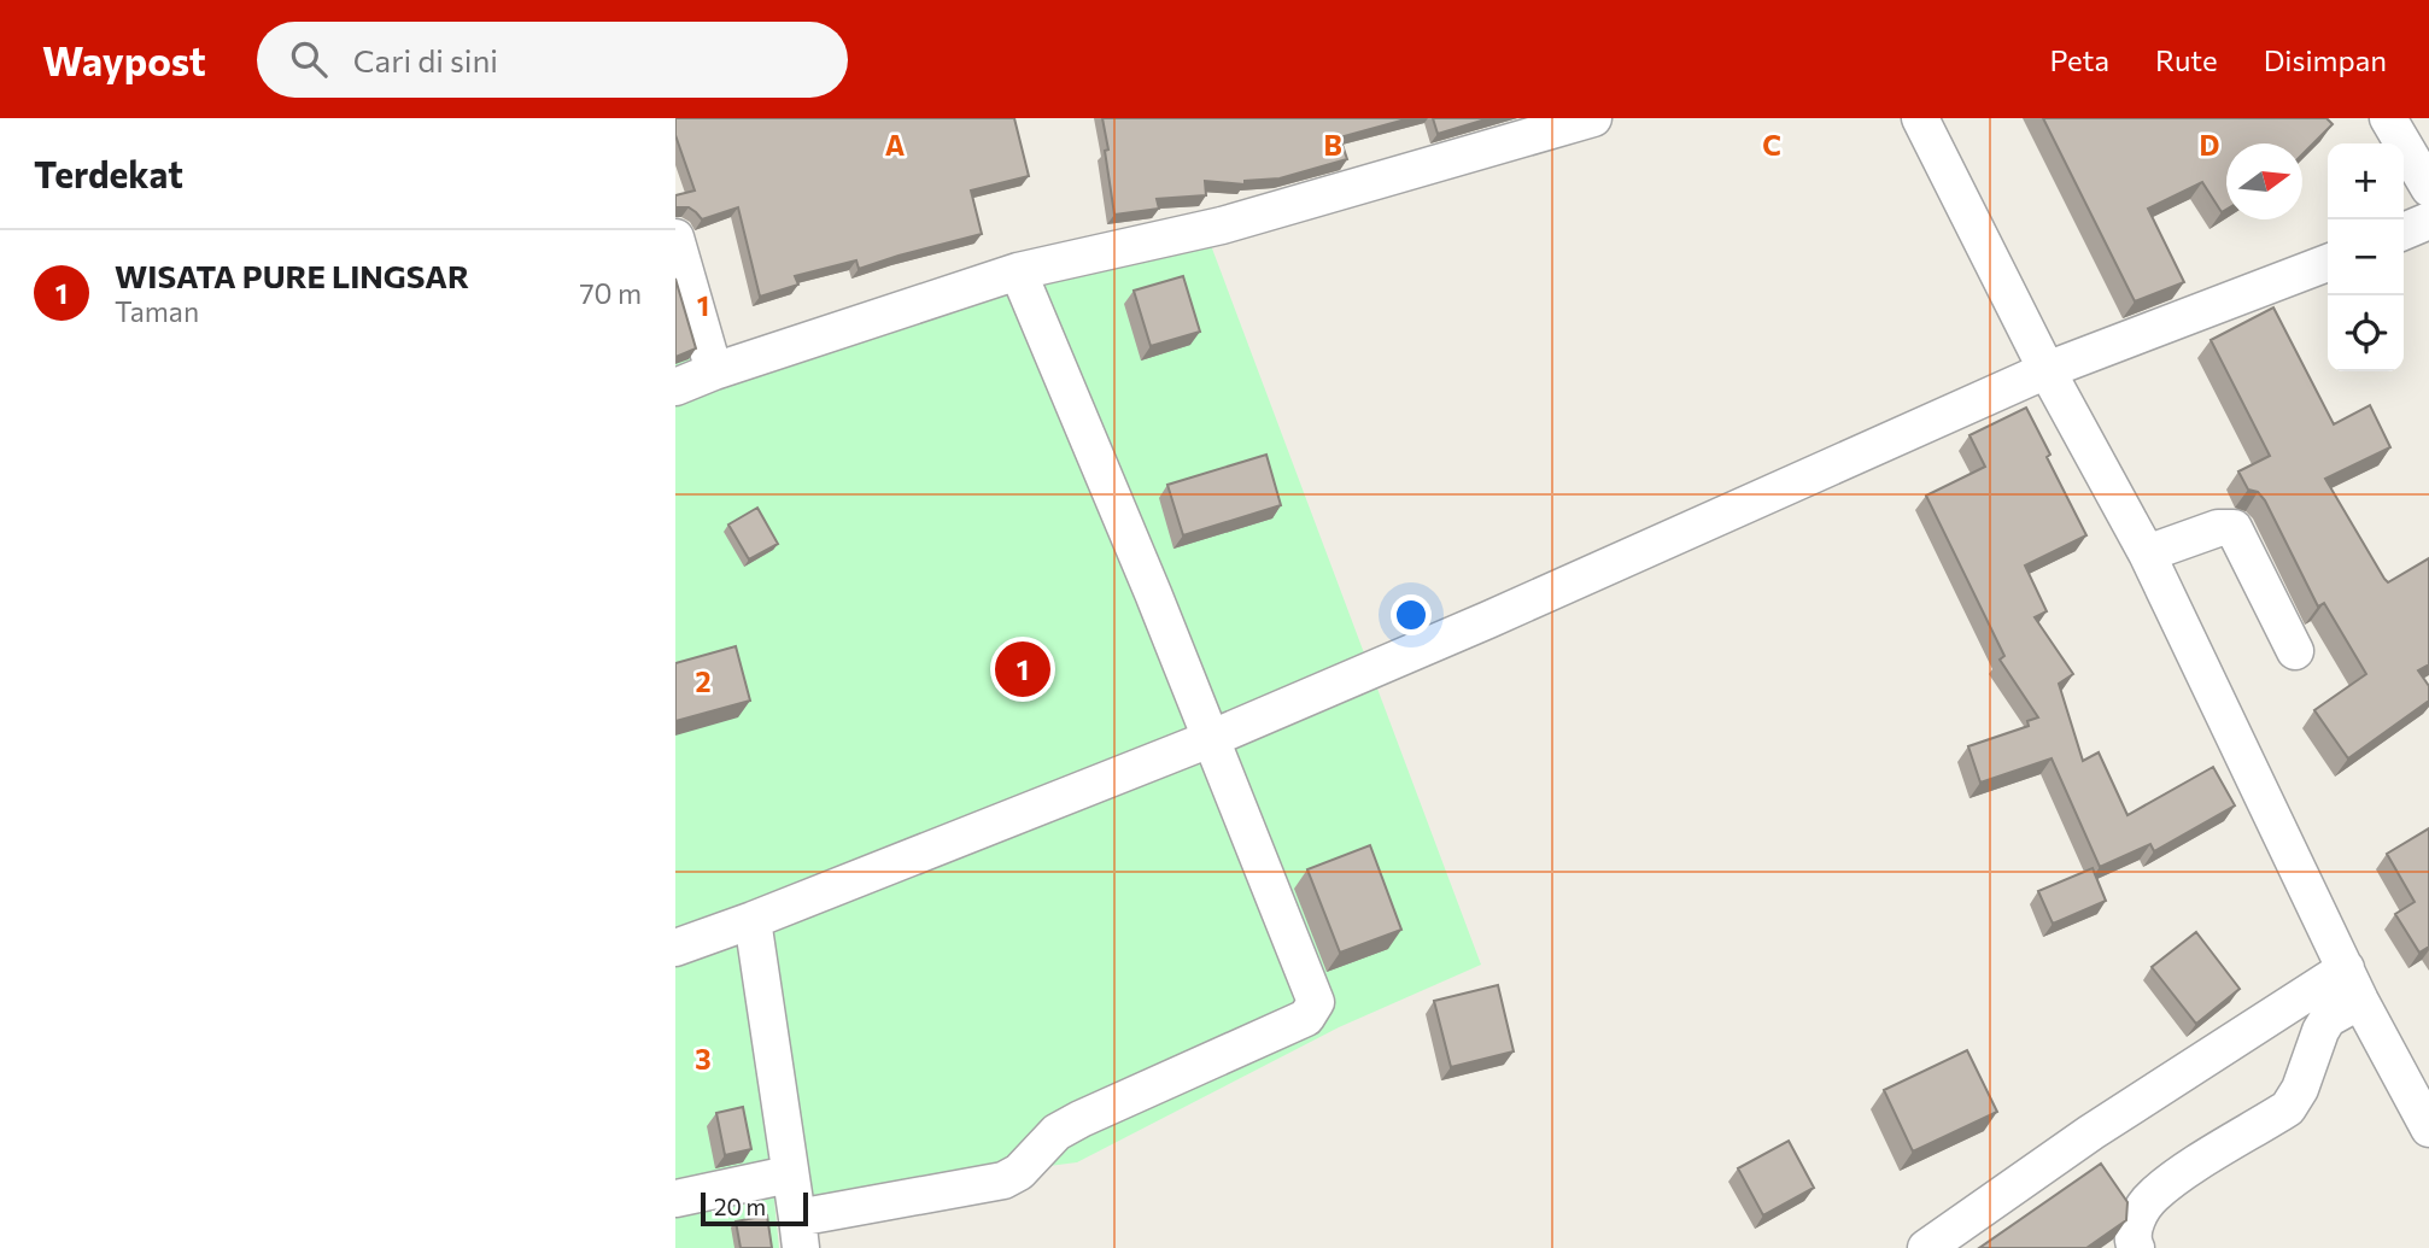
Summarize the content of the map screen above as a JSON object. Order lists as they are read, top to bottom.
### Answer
{
  "scale_bar": "20 m",
  "north": "right",
  "page": {
    "header": "Waypost",
    "search": "Cari di sini",
    "nav": ["Peta", "Rute", "Disimpan"],
    "heading": "Terdekat",
    "map_buttons": ["+", "−"],
    "list": [
      {
        "mark": "1",
        "name": "WISATA PURE LINGSAR",
        "note": "Taman",
        "value": "70 m"
      }
    ],
    "pins": "1",
    "scale": "20 m"
  },
  "grid": {
    "columns": [
      "A",
      "B",
      "C",
      "D"
    ],
    "rows": ["1", "2", "3"]
  }
}
